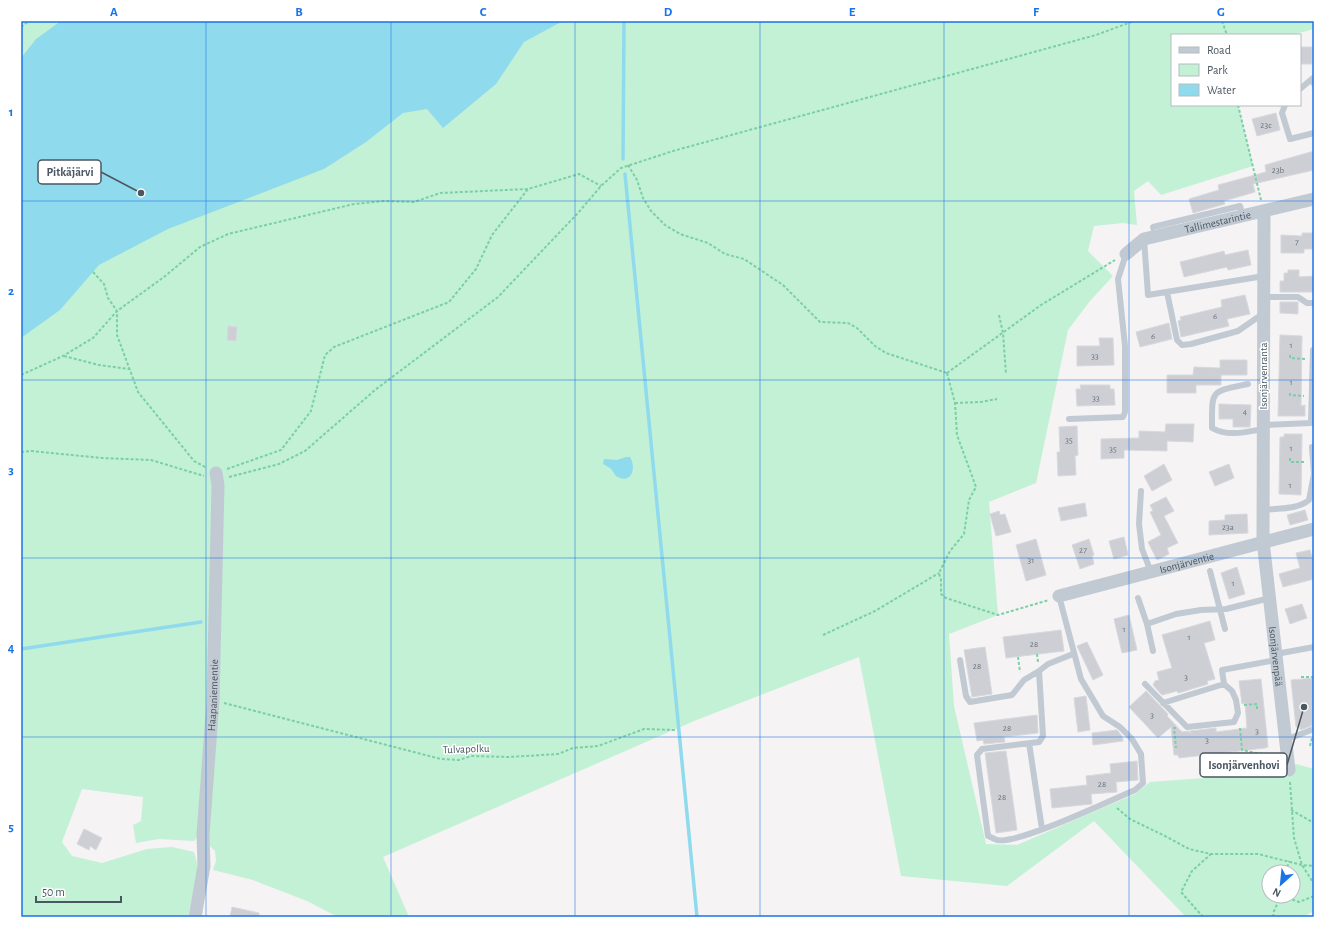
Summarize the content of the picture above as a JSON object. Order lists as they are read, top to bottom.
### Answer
{
  "streets": {
    "street": [
      "Tallimestarintie",
      "Isonjärvenranta",
      "Isonjärventie",
      "Isonjärvenpää",
      "Haapaniementie"
    ],
    "path": ["Tulvapolku"]
  },
  "crossings": [
    ["Tallimestarintie", "Isonjärvenranta"],
    ["Isonjärvenranta", "Isonjärventie"],
    ["Isonjärvenranta", "Isonjärvenpää"],
    ["Isonjärventie", "Isonjärvenpää"],
    ["Haapaniementie", "Tulvapolku"]
  ],
  "places": ["Pitkäjärvi", "Isonjärvenhovi"],
  "house_numbers": [
    "23c",
    "23b",
    "7",
    "6",
    "6",
    "1",
    "33",
    "1",
    "33",
    "4",
    "35",
    "1",
    "35",
    "1",
    "23a",
    "27",
    "31",
    "1",
    "1",
    "1",
    "28",
    "28",
    "3",
    "3",
    "28",
    "3",
    "3",
    "28",
    "28"
  ],
  "legend": ["Road", "Park", "Water"],
  "scale_bar": "50 m",
  "north": "bottom left",
  "grid": {
    "columns": [
      "A",
      "B",
      "C",
      "D",
      "E",
      "F",
      "G"
    ],
    "rows": [
      "1",
      "2",
      "3",
      "4",
      "5"
    ]
  }
}
